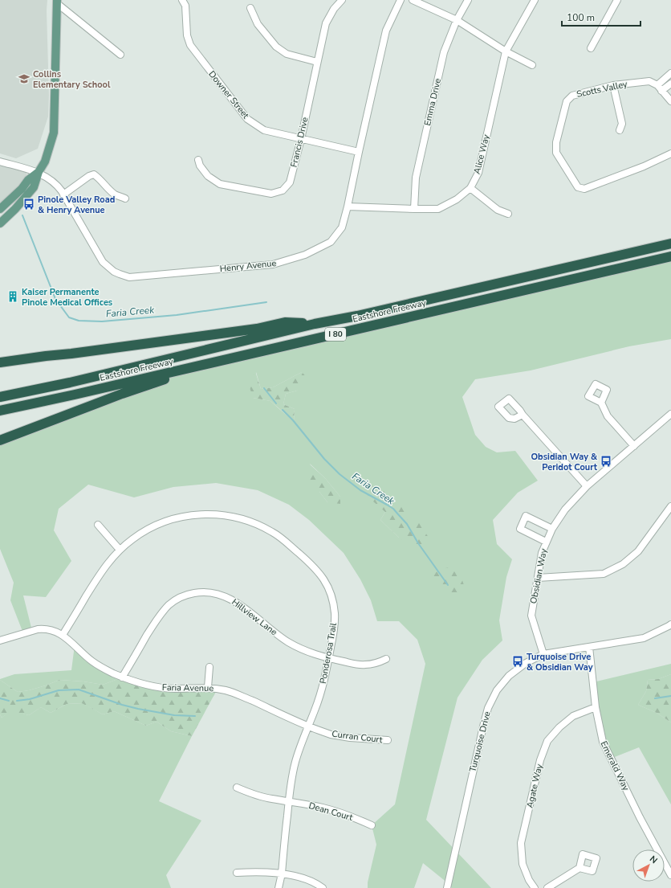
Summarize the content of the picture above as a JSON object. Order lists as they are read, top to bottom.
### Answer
{
  "streets": {
    "highway": ["Eastshore Freeway", "I 80"],
    "street": [
      "Scotts Valley",
      "Downer Street",
      "Emma Drive",
      "Francis Drive",
      "Alice Way",
      "Henry Avenue",
      "Obsidian Way",
      "Hillview Lane",
      "Ponderosa Trail",
      "Faria Avenue",
      "Curran Court",
      "Turquoise Drive",
      "Emerald Way",
      "Agate Way",
      "Dean Court"
    ]
  },
  "crossings": [
    ["Downer Street", "Francis Drive"],
    ["Downer Street", "Henry Avenue"],
    ["Emma Drive", "Alice Way"],
    ["Alice Way", "Henry Avenue"],
    ["Obsidian Way", "Turquoise Drive"],
    ["Hillview Lane", "Ponderosa Trail"],
    ["Hillview Lane", "Faria Avenue"],
    ["Ponderosa Trail", "Faria Avenue"],
    ["Ponderosa Trail", "Curran Court"],
    ["Ponderosa Trail", "Dean Court"],
    ["Faria Avenue", "Curran Court"],
    ["Turquoise Drive", "Emerald Way"],
    ["Emerald Way", "Agate Way"]
  ],
  "water": ["Faria Creek"],
  "places": {
    "school or university": ["Collins Elementary School"],
    "bus stop": ["Pinole Valley Road & Henry Avenue", "Obsidian Way & Peridot Court", "Turquoise Drive & Obsidian Way"],
    "building": ["Kaiser Permanente Pinole Medical Offices"]
  },
  "scale_bar": "100 m",
  "north": "top right"
}
